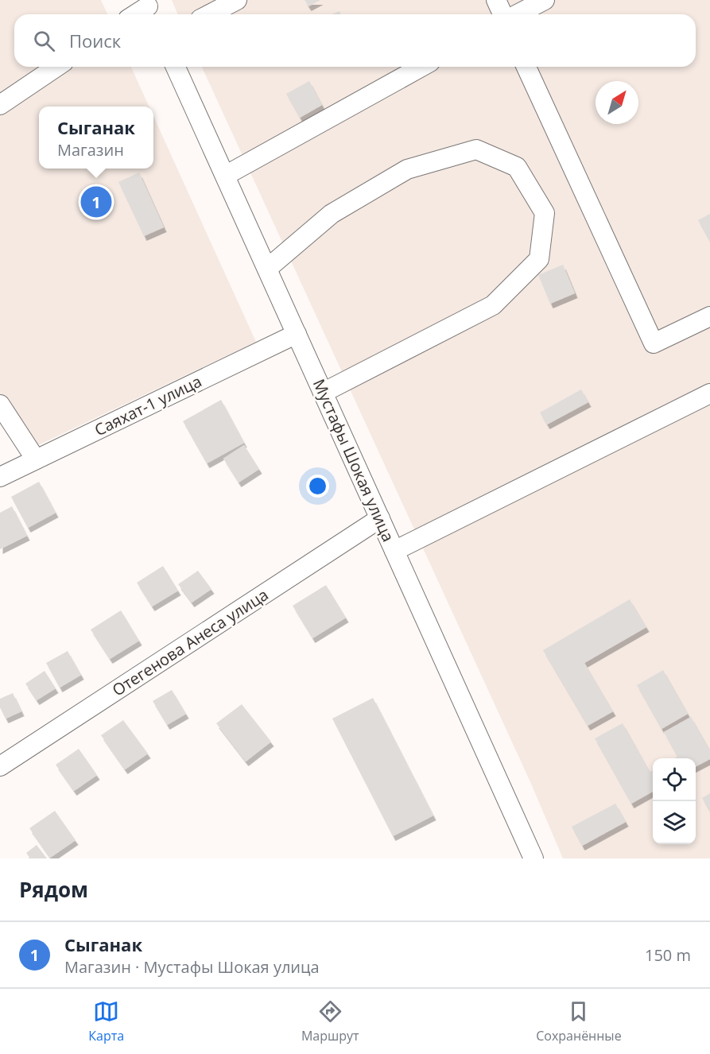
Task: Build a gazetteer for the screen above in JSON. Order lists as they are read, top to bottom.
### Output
{
  "streets": {
    "street": ["Саяхат-1 улица", "Мустафы Шокая улица", "Отегенова Анеса улица"]
  },
  "crossings": [
    ["Саяхат-1 улица", "Мустафы Шокая улица"],
    ["Мустафы Шокая улица", "Отегенова Анеса улица"]
  ],
  "north": "top right",
  "page": {
    "search": "Поиск",
    "popup": ["Сыганак", "Магазин"],
    "pins": "1",
    "heading": "Рядом",
    "list": [
      {
        "mark": "1",
        "name": "Сыганак",
        "note": "Магазин · Мустафы Шокая улица",
        "value": "150 m"
      }
    ],
    "nav": ["Карта", "Маршрут", "Сохранённые"]
  }
}
